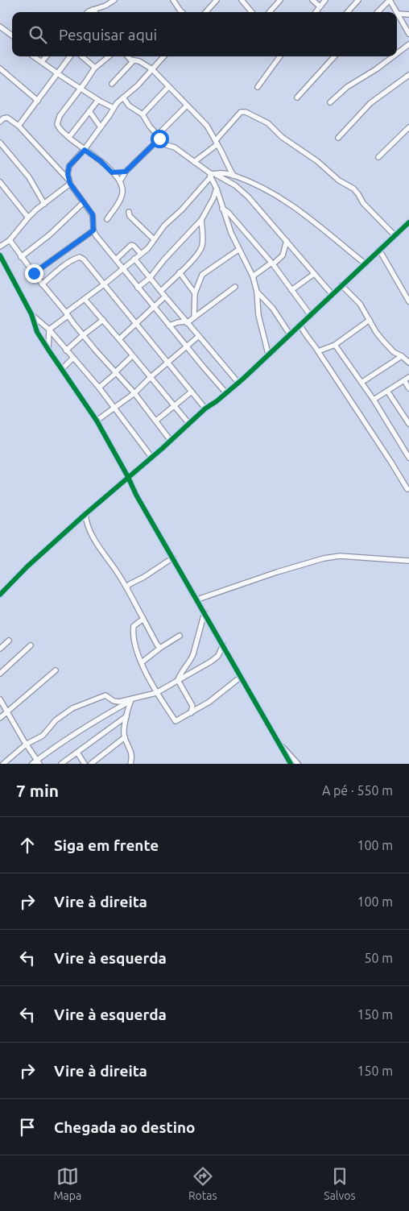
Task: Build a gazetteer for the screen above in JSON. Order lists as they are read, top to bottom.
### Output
{
  "page": {
    "search": "Pesquisar aqui",
    "heading": ["7 min", "A pé · 550 m"],
    "list": [
      ["Siga em frente", "100 m"],
      ["Vire à direita", "100 m"],
      ["Vire à esquerda", "50 m"],
      ["Vire à esquerda", "150 m"],
      ["Vire à direita", "150 m"],
      "Chegada ao destino"
    ],
    "nav": ["Mapa", "Rotas", "Salvos"]
  }
}
